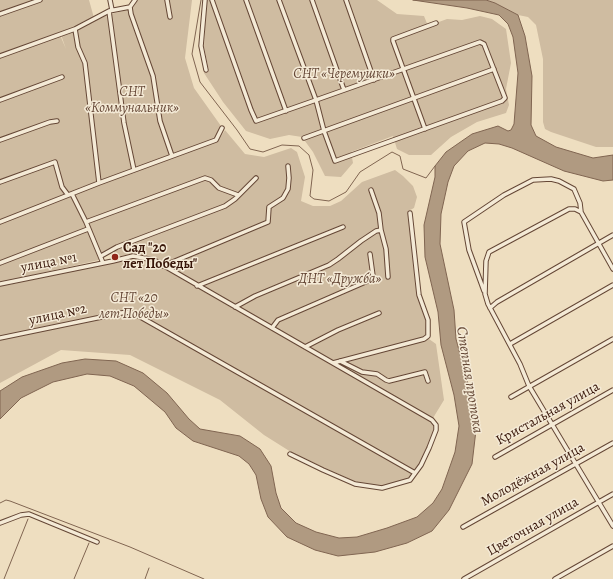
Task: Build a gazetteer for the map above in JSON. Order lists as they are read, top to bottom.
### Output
{
  "streets": {
    "street": [
      "улица №1",
      "улица №2",
      "Кристальная улица",
      "Молодёжная улица",
      "Цветочная улица"
    ]
  },
  "crossings": [
    ["улица №1", "улица №2"]
  ],
  "water": ["Степная протока"],
  "parks": [
    "СНТ «Черемушки»",
    "СНТ «Коммунальник»",
    "ДНТ «Дружба»",
    "СНТ «20 лет Победы»"
  ],
  "places": ["Сад \"20 лет Победы\""]
}
